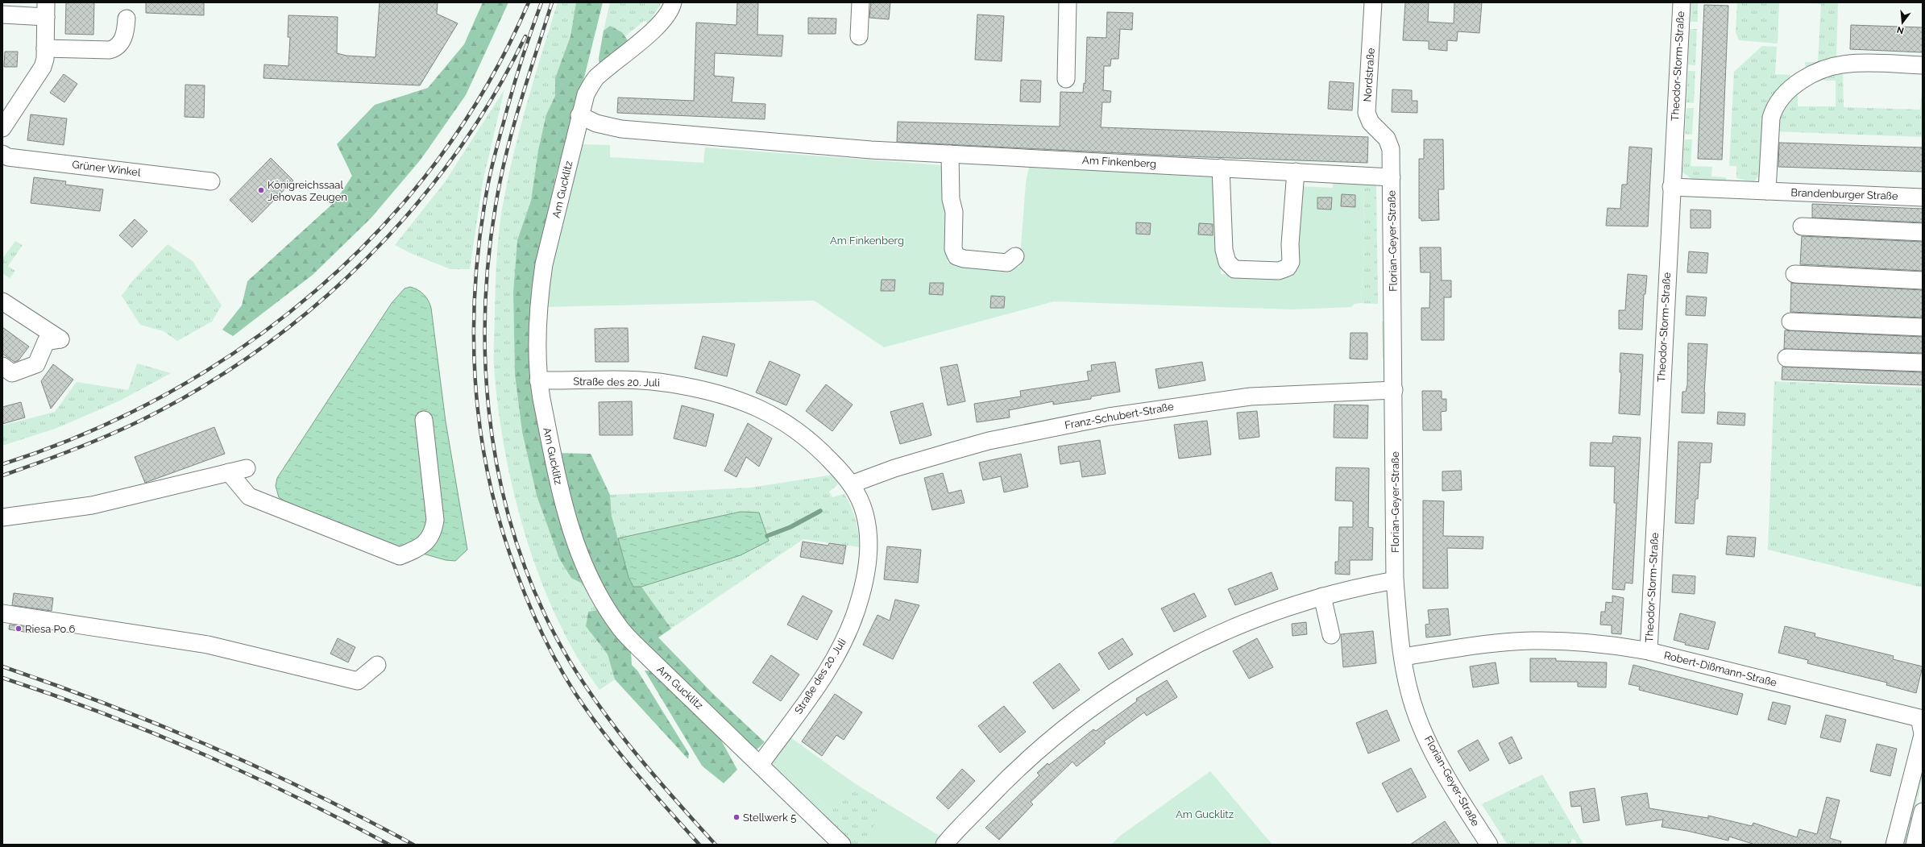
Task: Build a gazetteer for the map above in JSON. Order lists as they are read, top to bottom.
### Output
{
  "streets": {
    "street": [
      "Theodor-Storm-Straße",
      "Nordstraße",
      "Am Finkenberg",
      "Grüner Winkel",
      "Am Gucklitz",
      "Brandenburger Straße",
      "Florian-Geyer-Straße",
      "Straße des 20. Juli",
      "Franz-Schubert-Straße",
      "Robert-Dißmann-Straße"
    ]
  },
  "crossings": [
    ["Theodor-Storm-Straße", "Brandenburger Straße"],
    ["Theodor-Storm-Straße", "Robert-Dißmann-Straße"],
    ["Nordstraße", "Florian-Geyer-Straße"],
    ["Am Finkenberg", "Am Gucklitz"],
    ["Am Finkenberg", "Florian-Geyer-Straße"],
    ["Am Gucklitz", "Straße des 20. Juli"],
    ["Florian-Geyer-Straße", "Franz-Schubert-Straße"],
    ["Florian-Geyer-Straße", "Robert-Dißmann-Straße"],
    ["Straße des 20. Juli", "Franz-Schubert-Straße"]
  ],
  "parks": ["Am Finkenberg", "Am Gucklitz"],
  "places": ["Königreichssaal Jehovas Zeugen", "Riesa Po 6", "Stellwerk 5"],
  "north": "bottom"
}
